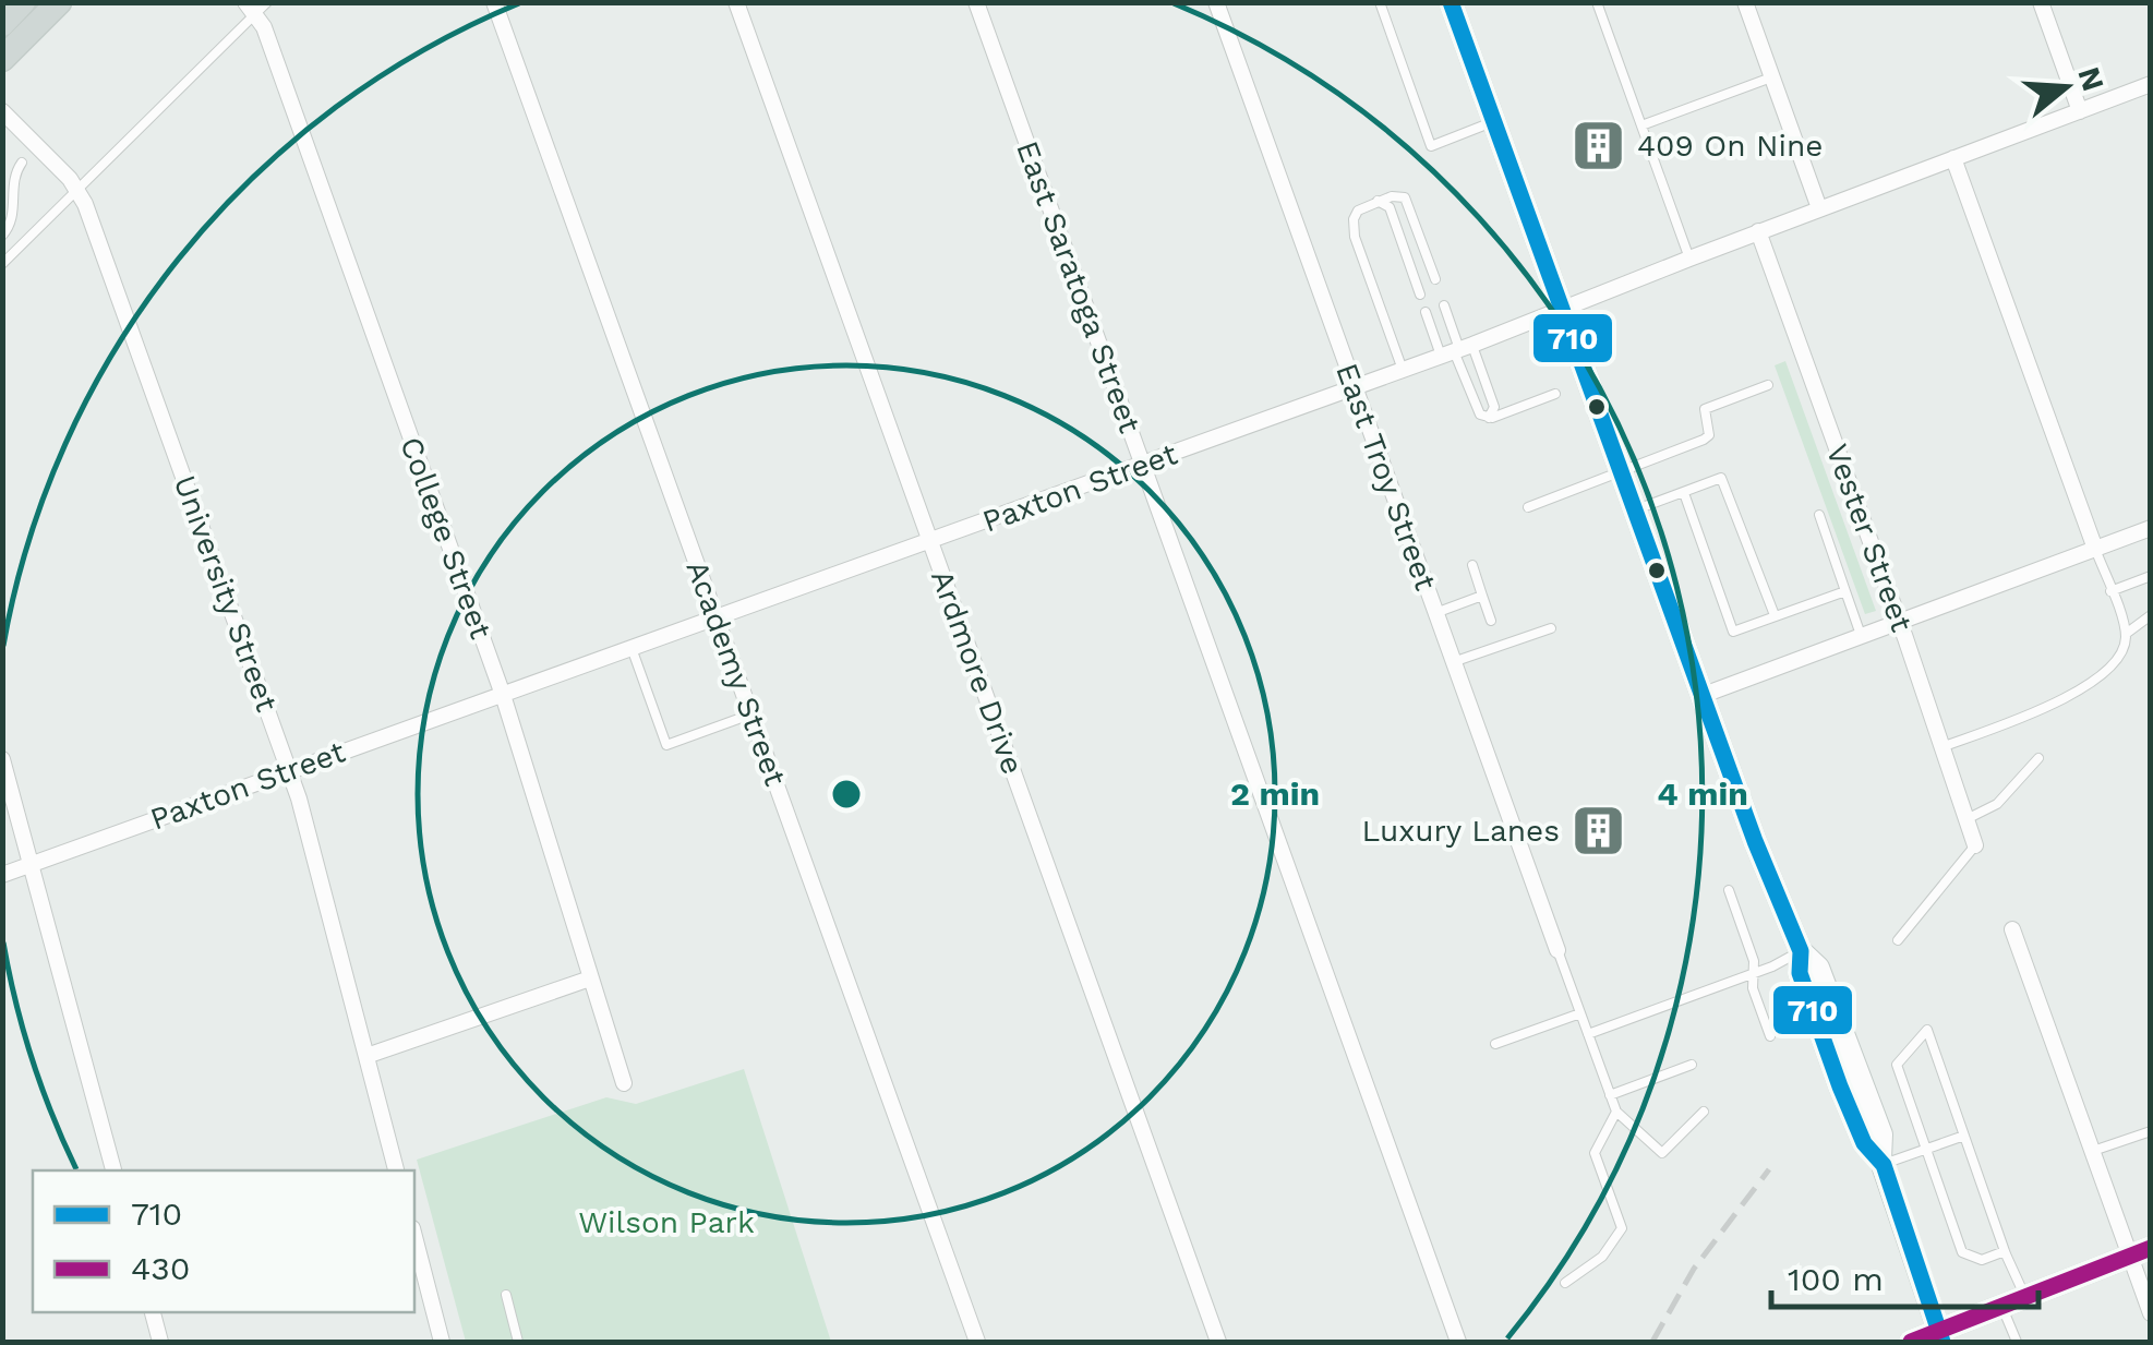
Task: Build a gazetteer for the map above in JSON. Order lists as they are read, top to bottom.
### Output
{
  "streets": {
    "street": [
      "East Saratoga Street",
      "East Troy Street",
      "Paxton Street",
      "College Street",
      "Vester Street",
      "University Street",
      "Ardmore Drive",
      "Academy Street"
    ]
  },
  "crossings": [
    ["East Saratoga Street", "Paxton Street"],
    ["East Troy Street", "Paxton Street"],
    ["Paxton Street", "College Street"],
    ["Paxton Street", "Vester Street"],
    ["Paxton Street", "University Street"],
    ["Paxton Street", "Ardmore Drive"],
    ["Paxton Street", "Academy Street"]
  ],
  "parks": ["Wilson Park"],
  "places": {
    "building": ["409 On Nine", "Luxury Lanes"]
  },
  "lines": ["transit line 710", "transit line 430"],
  "legend": ["710", "430"],
  "scale_bar": "100 m",
  "north": "right",
  "rings": ["2 min", "4 min"]
}
